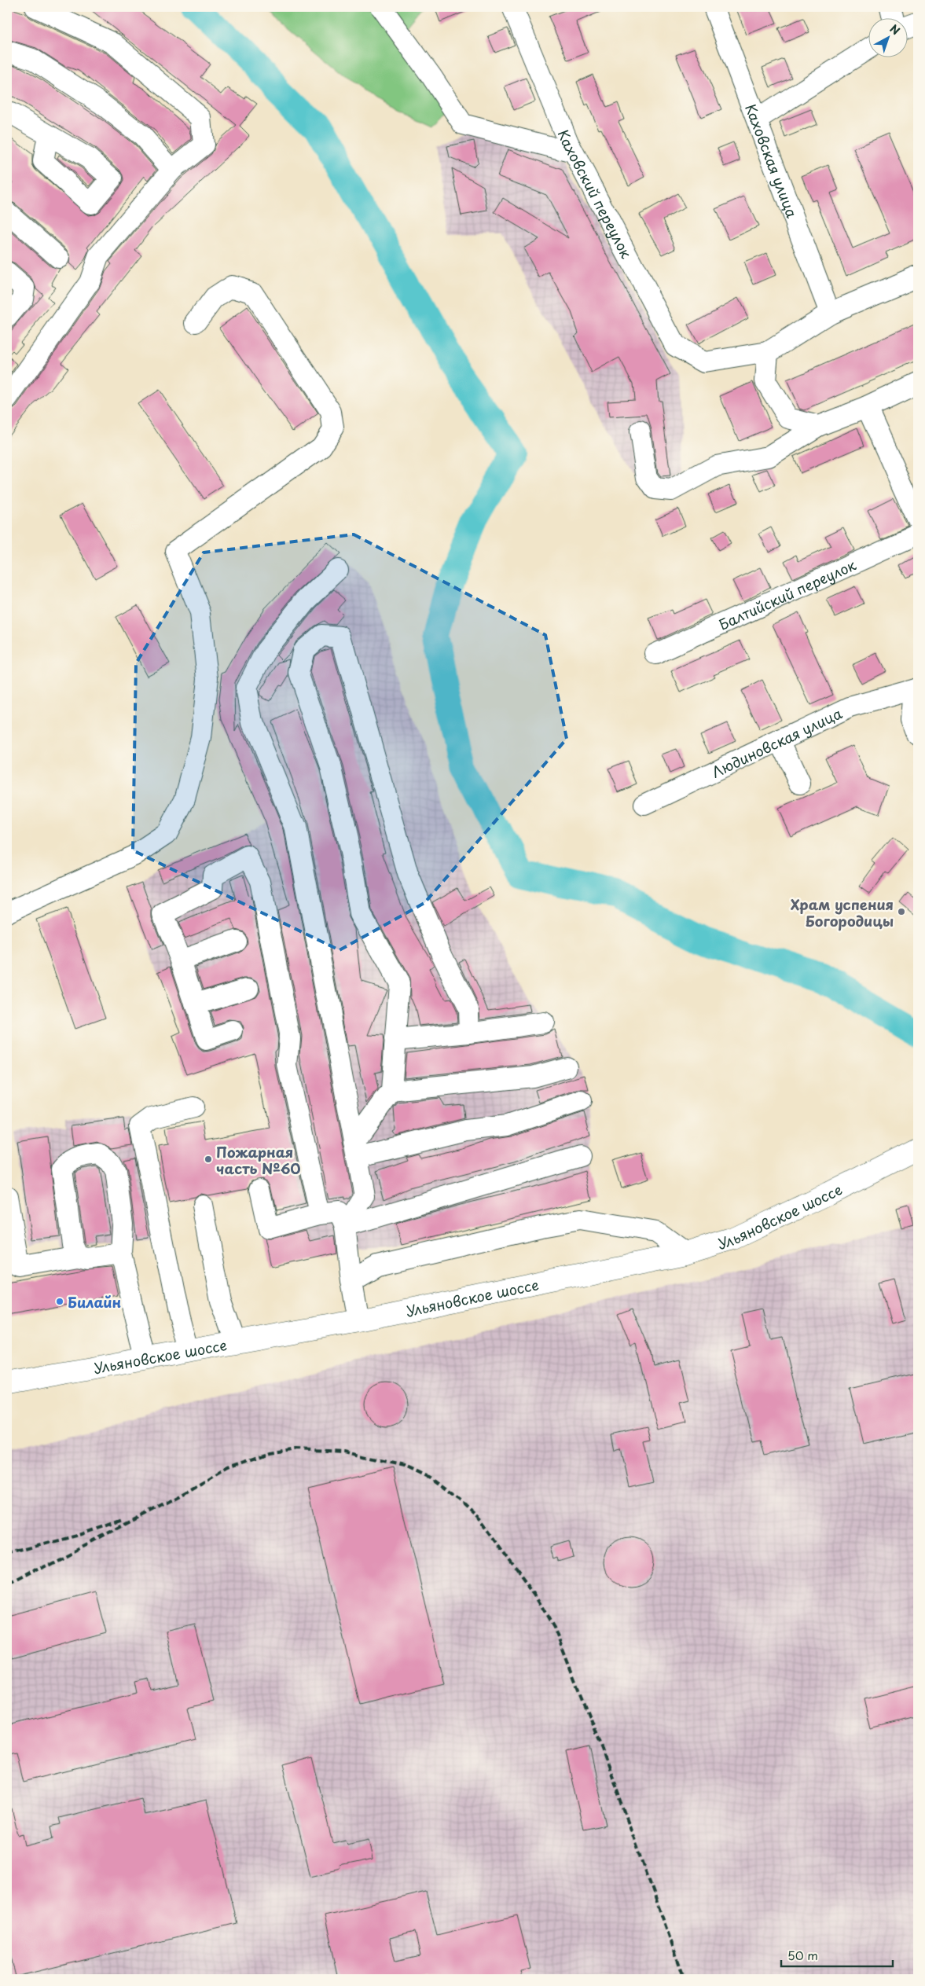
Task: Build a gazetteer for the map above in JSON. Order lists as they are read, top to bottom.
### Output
{
  "streets": {
    "main road": ["Ульяновское шоссе"],
    "street": [
      "Каховская улица",
      "Каховский переулок",
      "Балтийский переулок",
      "Людиновская улица"
    ]
  },
  "places": ["Храм успения Богородицы", "Пожарная часть №60", "Билайн"],
  "scale_bar": "50 m",
  "north": "top right"
}
